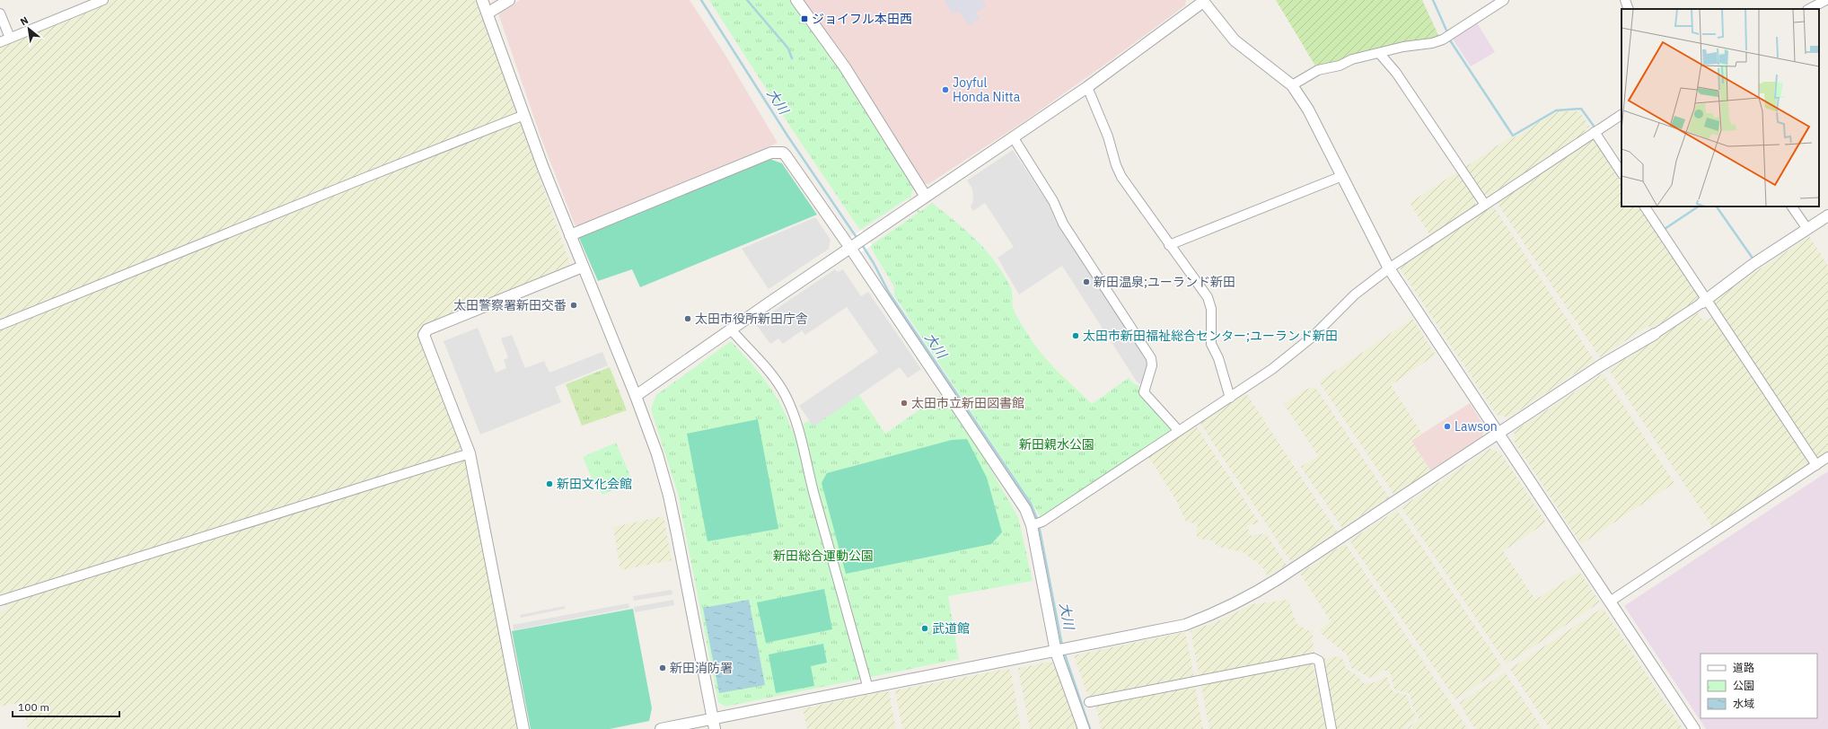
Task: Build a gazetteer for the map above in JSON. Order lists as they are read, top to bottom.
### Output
{
  "water": ["大川"],
  "parks": ["新田親水公園", "新田総合運動公園"],
  "places": {
    "transit": ["ジョイフル本田西"],
    "other": [
      "Joyful Honda Nitta",
      "新田温泉;ユーランド新田",
      "太田警察署新田交番",
      "太田市役所新田庁舎",
      "太田市新田福祉総合センター;ユーランド新田",
      "太田市立新田図書館",
      "Lawson",
      "新田文化会館",
      "武道館",
      "新田消防署"
    ]
  },
  "legend": ["道路", "公園", "水域"],
  "scale_bar": "100 m",
  "north": "top left"
}
